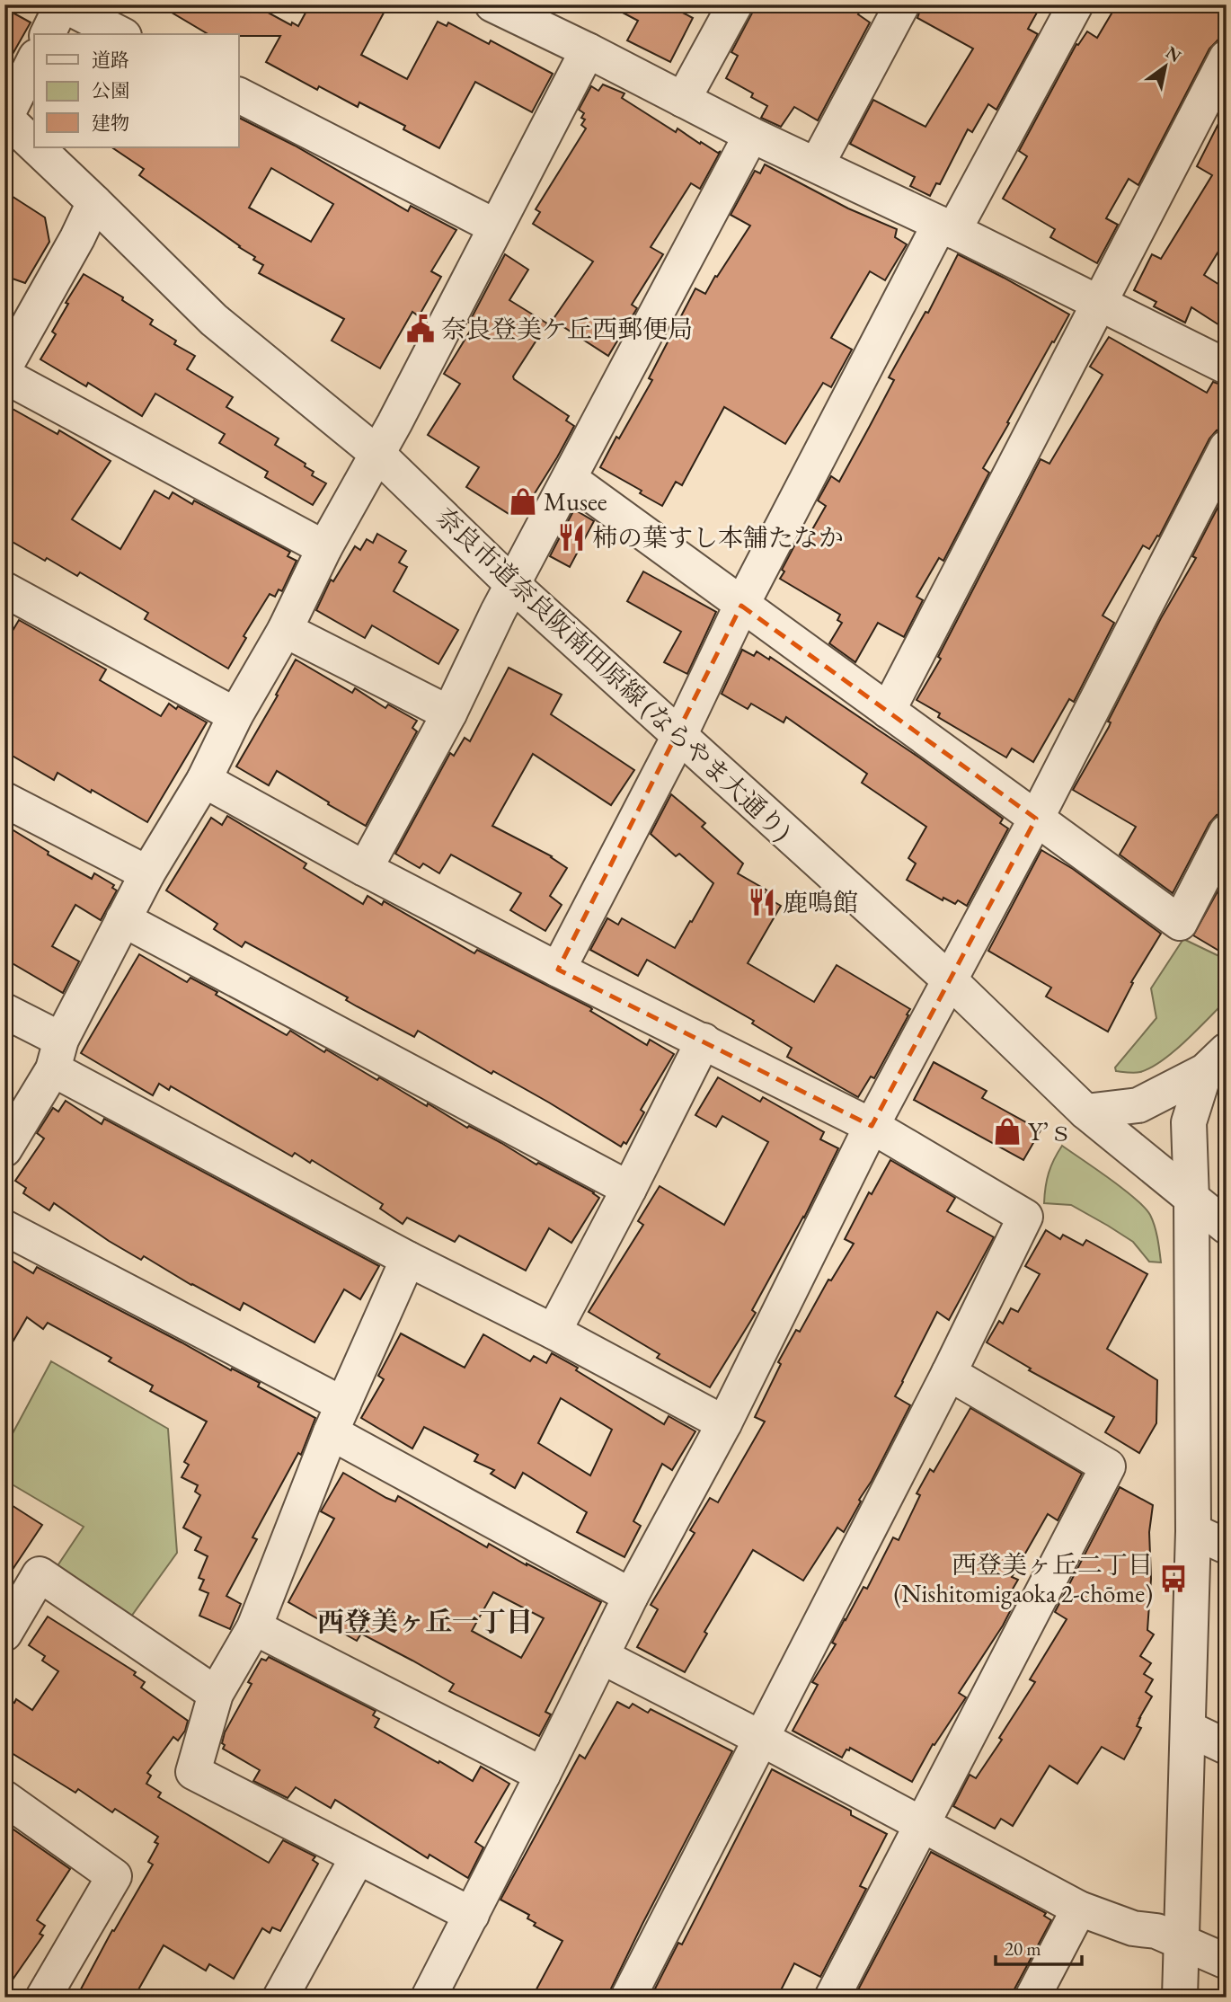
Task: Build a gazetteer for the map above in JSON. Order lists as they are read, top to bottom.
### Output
{
  "streets": {
    "street": ["奈良市道奈良阪南田原線 (ならやま大通り)"]
  },
  "districts": ["西登美ヶ丘一丁目"],
  "places": {
    "public building": ["奈良登美ケ丘西郵便局"],
    "shop": ["Musee", "Y’ｓ"],
    "restaurant": ["柿の葉すし本舗たなか", "鹿鳴館"],
    "bus stop": ["西登美ヶ丘二丁目 (Nishitomigaoka 2-chōme)"]
  },
  "legend": ["道路", "公園", "建物"],
  "scale_bar": "20 m",
  "north": "top right"
}
